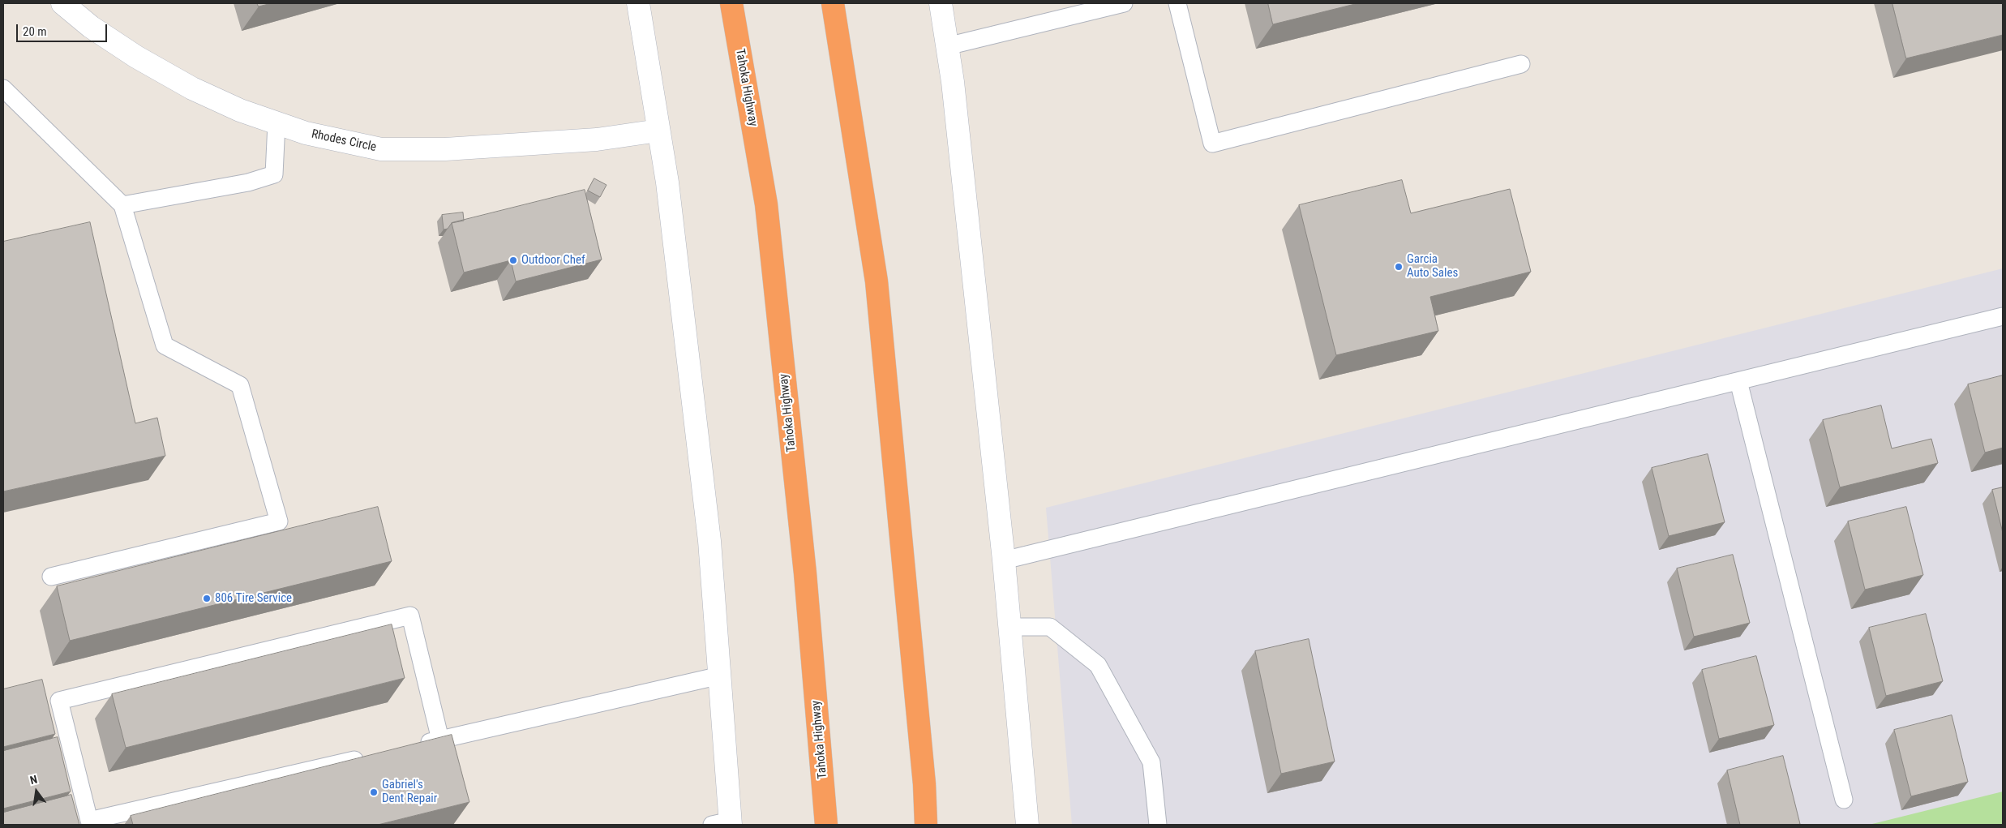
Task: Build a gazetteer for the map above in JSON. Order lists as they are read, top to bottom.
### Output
{
  "streets": {
    "highway": ["Tahoka Highway"],
    "main road": ["Rhodes Circle"]
  },
  "places": [
    "Outdoor Chef",
    "Garcia Auto Sales",
    "806 Tire Service",
    "Gabriel's Dent Repair"
  ],
  "scale_bar": "20 m",
  "north": "top"
}
